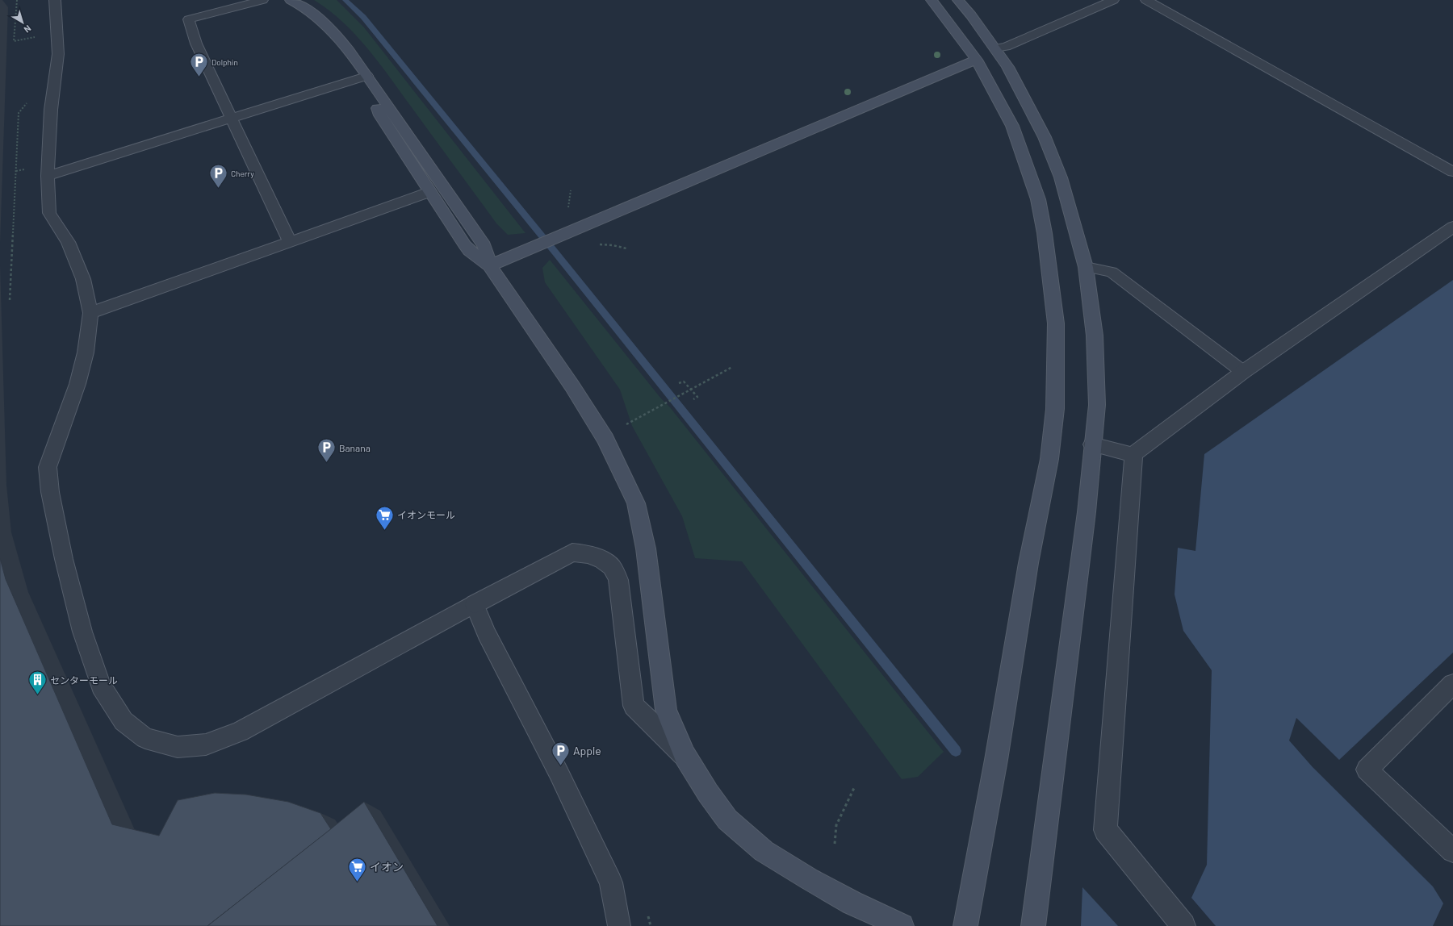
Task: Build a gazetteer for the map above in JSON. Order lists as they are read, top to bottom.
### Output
{
  "places": {
    "parking": [
      "Dolphin",
      "Cherry",
      "Banana",
      "Apple"
    ],
    "supermarket": ["イオンモール", "イオン"],
    "building": ["センターモール"]
  },
  "north": "bottom right"
}
